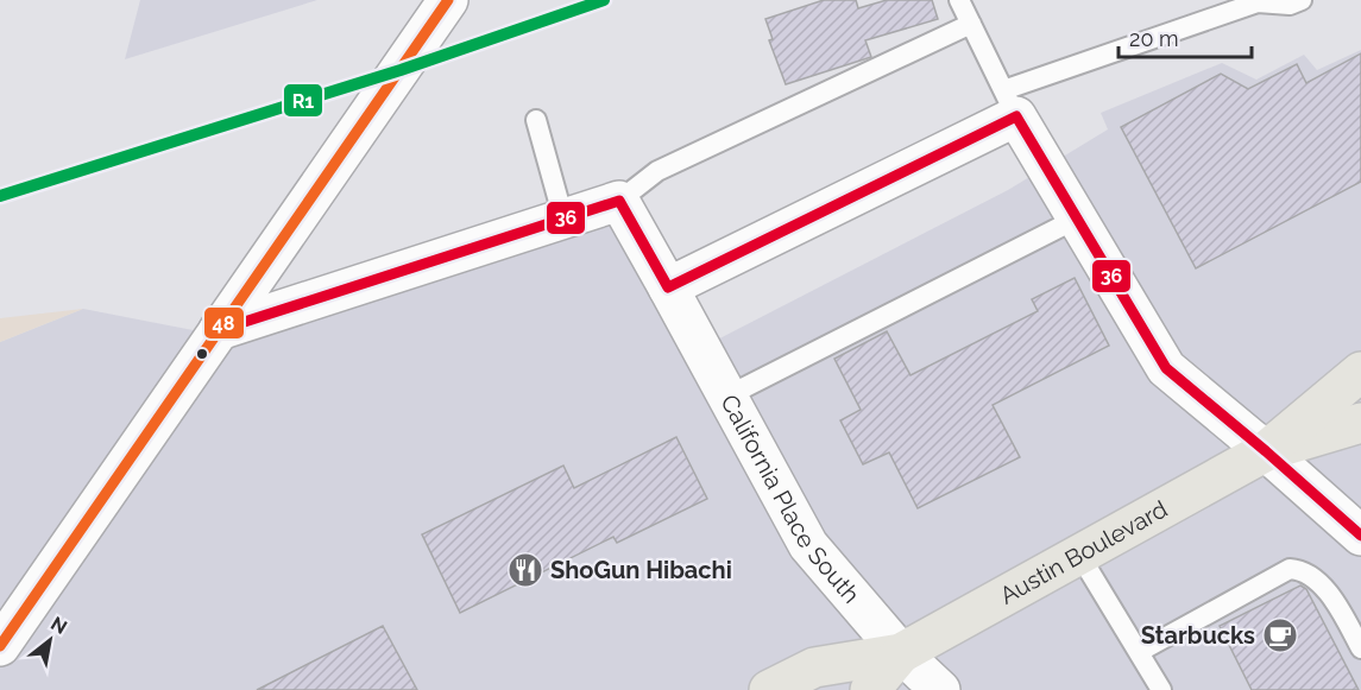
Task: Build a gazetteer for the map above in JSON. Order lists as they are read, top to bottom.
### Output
{
  "streets": {
    "main road": ["Austin Boulevard"],
    "street": ["California Place South"]
  },
  "crossings": [
    ["California Place South", "Austin Boulevard"]
  ],
  "places": {
    "restaurant": ["ShoGun Hibachi"],
    "cafe": ["Starbucks"]
  },
  "lines": ["transit line R1", "transit line 48", "transit line 36"],
  "scale_bar": "20 m",
  "north": "top right"
}
